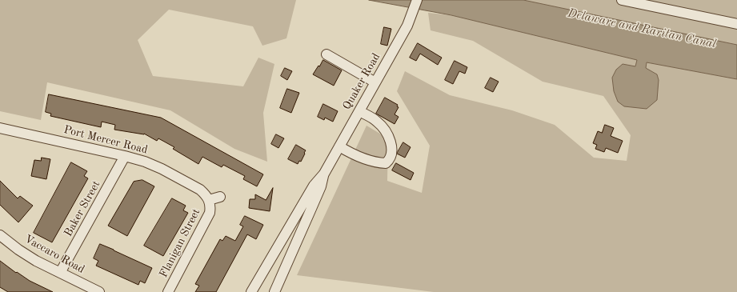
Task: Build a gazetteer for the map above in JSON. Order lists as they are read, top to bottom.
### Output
{
  "streets": {
    "street": [
      "Quaker Road",
      "Port Mercer Road",
      "Baker Street",
      "Flanigan Street",
      "Vaccaro Road"
    ]
  },
  "crossings": [
    ["Port Mercer Road", "Baker Street"],
    ["Port Mercer Road", "Flanigan Street"],
    ["Baker Street", "Vaccaro Road"]
  ],
  "water": ["Delaware and Raritan Canal"]
}
